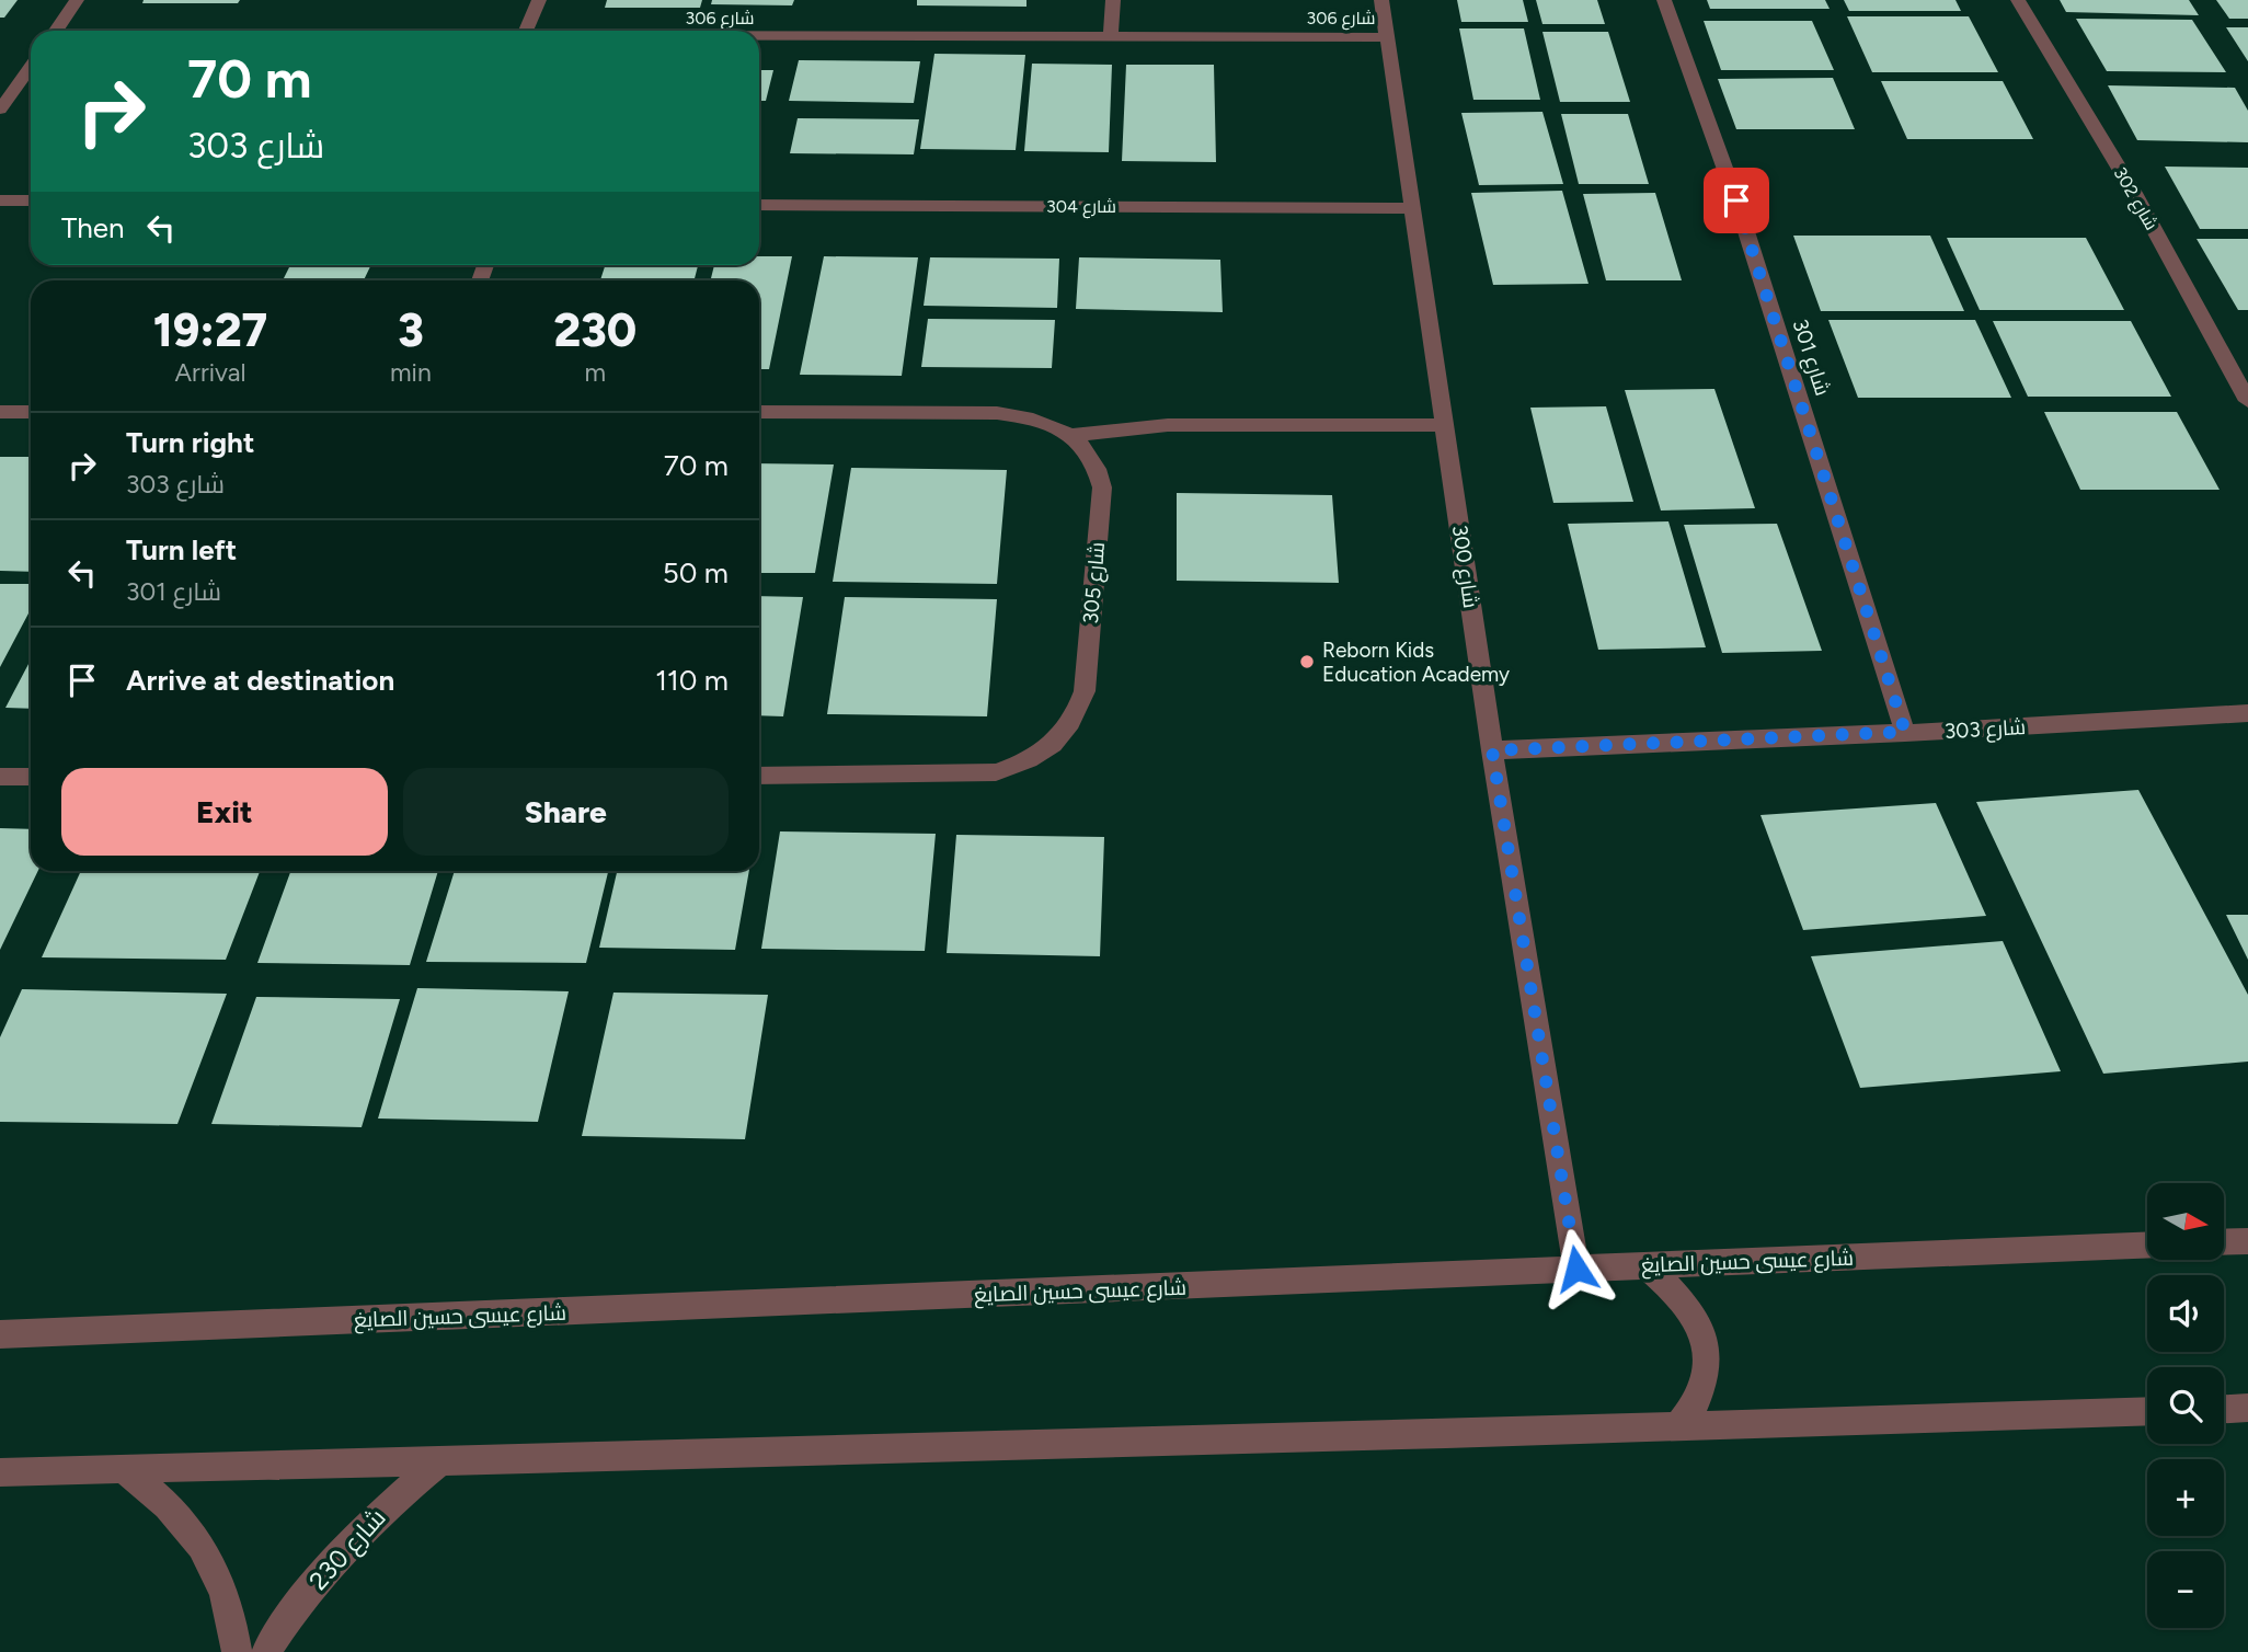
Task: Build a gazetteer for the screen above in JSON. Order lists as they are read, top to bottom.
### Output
{
  "streets": {
    "street": [
      "شارع 306",
      "شارع 302",
      "شارع 304",
      "شارع 301",
      "شارع 300",
      "شارع 305",
      "شارع 303",
      "شارع عيسى حسين الصايغ",
      "شارع 230"
    ]
  },
  "crossings": [
    ["شارع 306", "شارع 300"],
    ["شارع 304", "شارع 300"],
    ["شارع 301", "شارع 303"],
    ["شارع 300", "شارع 303"],
    ["شارع 300", "شارع عيسى حسين الصايغ"]
  ],
  "places": ["Reborn Kids Education Academy"],
  "north": "right",
  "page": {
    "turn": ["70 m", "شارع 303"],
    "then": "Then",
    "eta": [
      "19:27",
      "Arrival",
      "3",
      "min",
      "230",
      "m"
    ],
    "list": [
      {
        "name": "Turn right",
        "note": "شارع 303",
        "value": "70 m"
      },
      {
        "name": "Turn left",
        "note": "شارع 301",
        "value": "50 m"
      },
      {
        "name": "Arrive at destination",
        "value": "110 m"
      }
    ],
    "buttons": ["Exit", "Share"],
    "map_buttons": ["+", "−"]
  }
}
